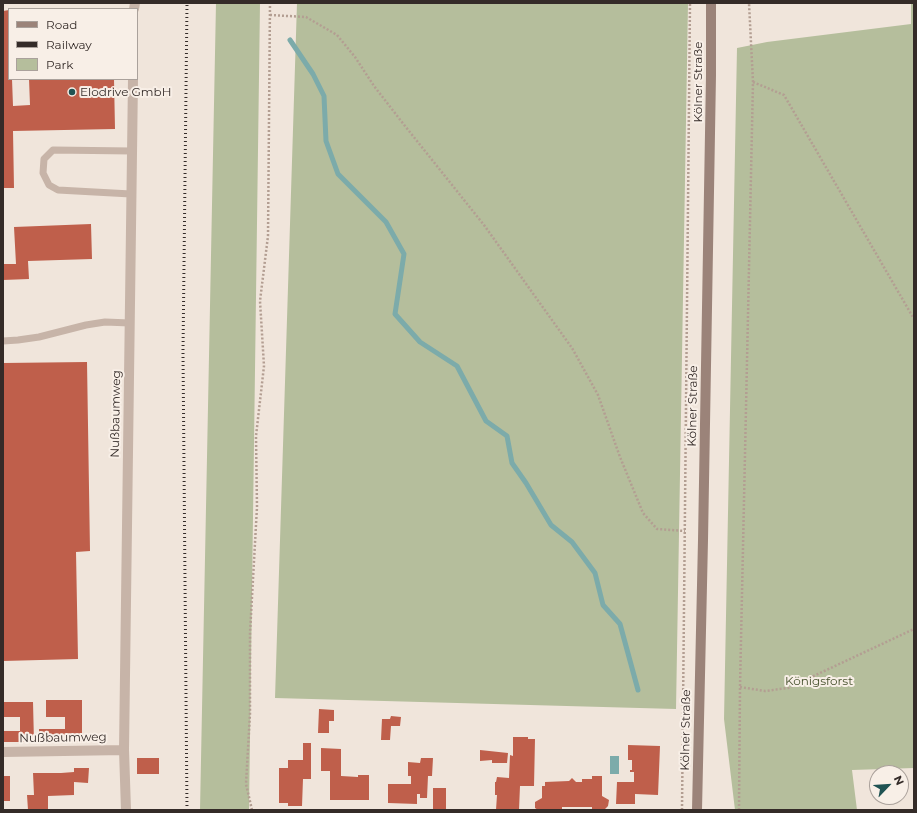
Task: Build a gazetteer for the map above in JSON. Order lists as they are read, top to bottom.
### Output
{
  "streets": {
    "main road": ["Kölner Straße"],
    "street": ["Nußbaumweg"]
  },
  "parks": ["Königsforst"],
  "places": ["Elodrive GmbH"],
  "legend": ["Road", "Railway", "Park"],
  "north": "top right"
}
